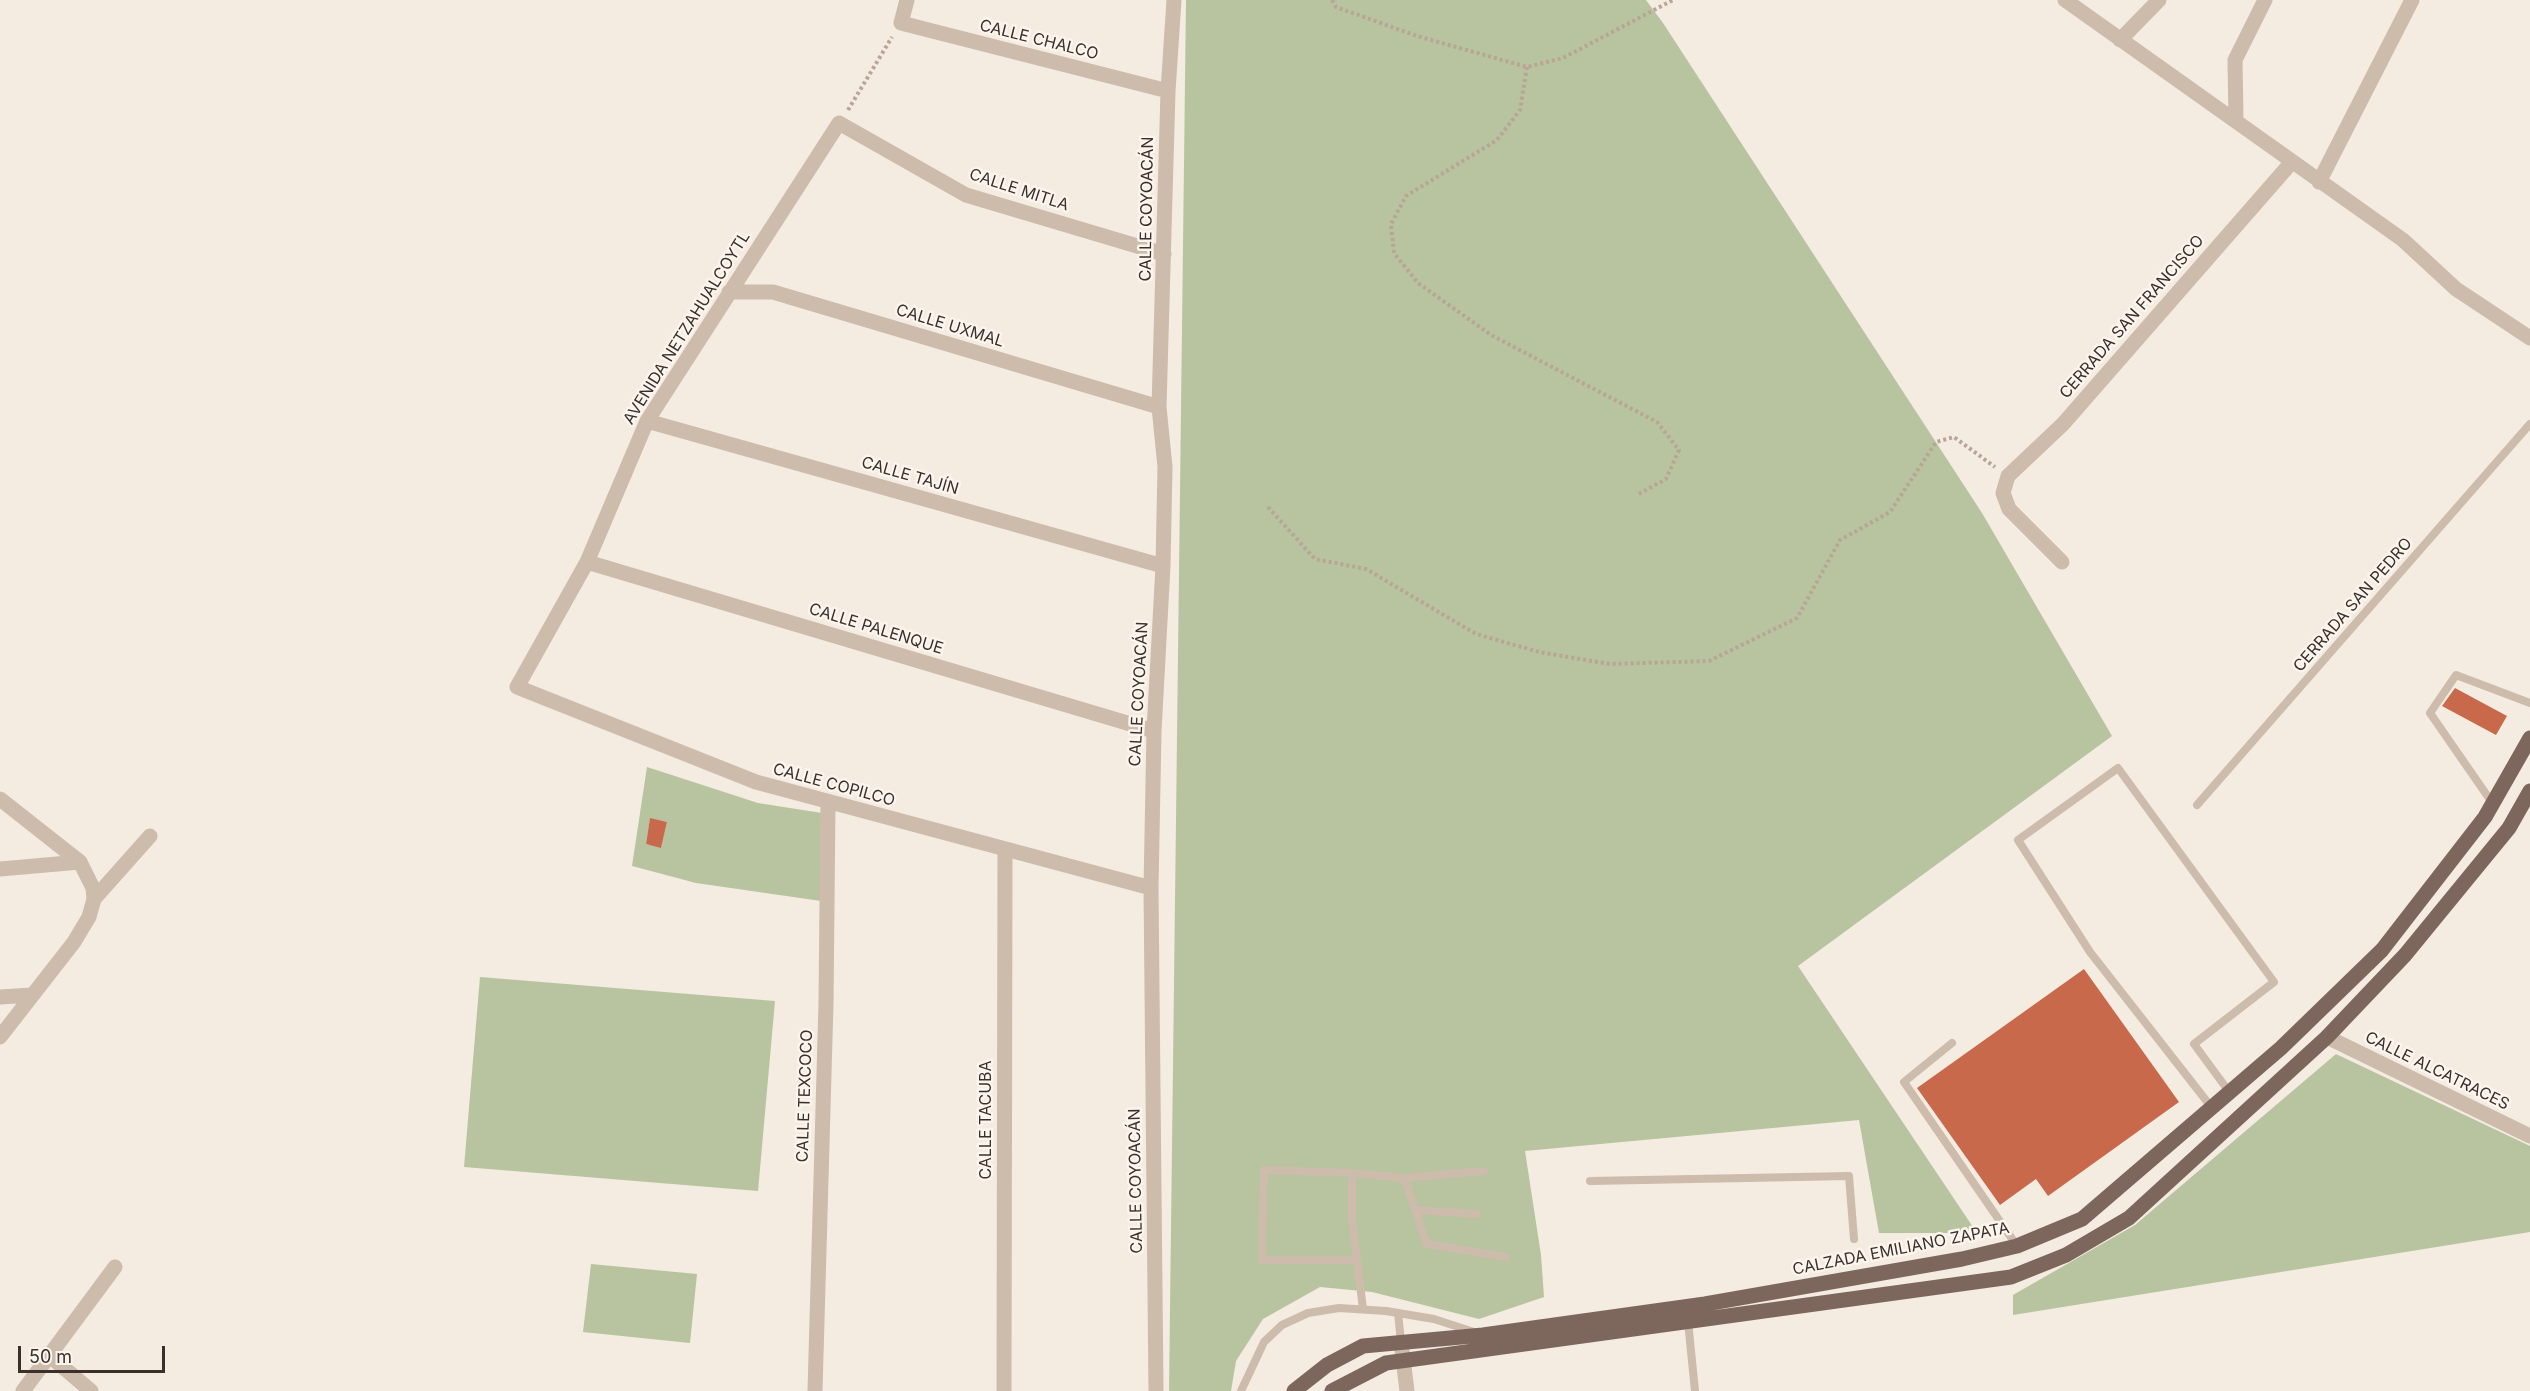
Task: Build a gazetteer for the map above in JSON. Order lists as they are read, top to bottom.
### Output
{
  "streets": {
    "main road": ["CALZADA EMILIANO ZAPATA"],
    "street": [
      "CALLE CHALCO",
      "CALLE MITLA",
      "CALLE COYOACÁN",
      "CERRADA SAN FRANCISCO",
      "CALLE UXMAL",
      "AVENIDA NETZAHUALCOYTL",
      "CALLE TAJÍN",
      "CALLE PALENQUE",
      "CALLE COPILCO",
      "CALLE ALCATRACES",
      "CALLE TEXCOCO",
      "CALLE TACUBA"
    ],
    "lane": ["CERRADA SAN PEDRO"]
  },
  "crossings": [
    ["CALLE CHALCO", "CALLE COYOACÁN"],
    ["CALLE MITLA", "CALLE COYOACÁN"],
    ["CALLE MITLA", "AVENIDA NETZAHUALCOYTL"],
    ["CALLE COYOACÁN", "CALLE UXMAL"],
    ["CALLE COYOACÁN", "CALLE TAJÍN"],
    ["CALLE COYOACÁN", "CALLE PALENQUE"],
    ["CALLE COYOACÁN", "CALLE COPILCO"],
    ["CALLE UXMAL", "AVENIDA NETZAHUALCOYTL"],
    ["AVENIDA NETZAHUALCOYTL", "CALLE TAJÍN"],
    ["AVENIDA NETZAHUALCOYTL", "CALLE PALENQUE"],
    ["AVENIDA NETZAHUALCOYTL", "CALLE COPILCO"],
    ["CALLE COPILCO", "CALLE TEXCOCO"],
    ["CALLE COPILCO", "CALLE TACUBA"]
  ],
  "scale_bar": "50 m"
}
